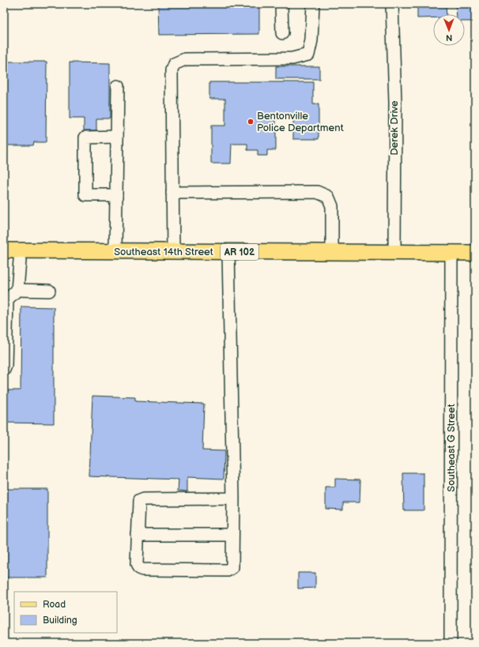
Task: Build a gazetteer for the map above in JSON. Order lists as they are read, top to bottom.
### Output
{
  "streets": {
    "main road": ["Southeast 14th Street", "AR 102"],
    "street": ["Derek Drive", "Southeast G Street"]
  },
  "crossings": [
    ["Derek Drive", "Southeast 14th Street"],
    ["Southeast 14th Street", "Southeast G Street"]
  ],
  "places": ["Bentonville Police Department"],
  "legend": ["Road", "Building"],
  "north": "bottom"
}
